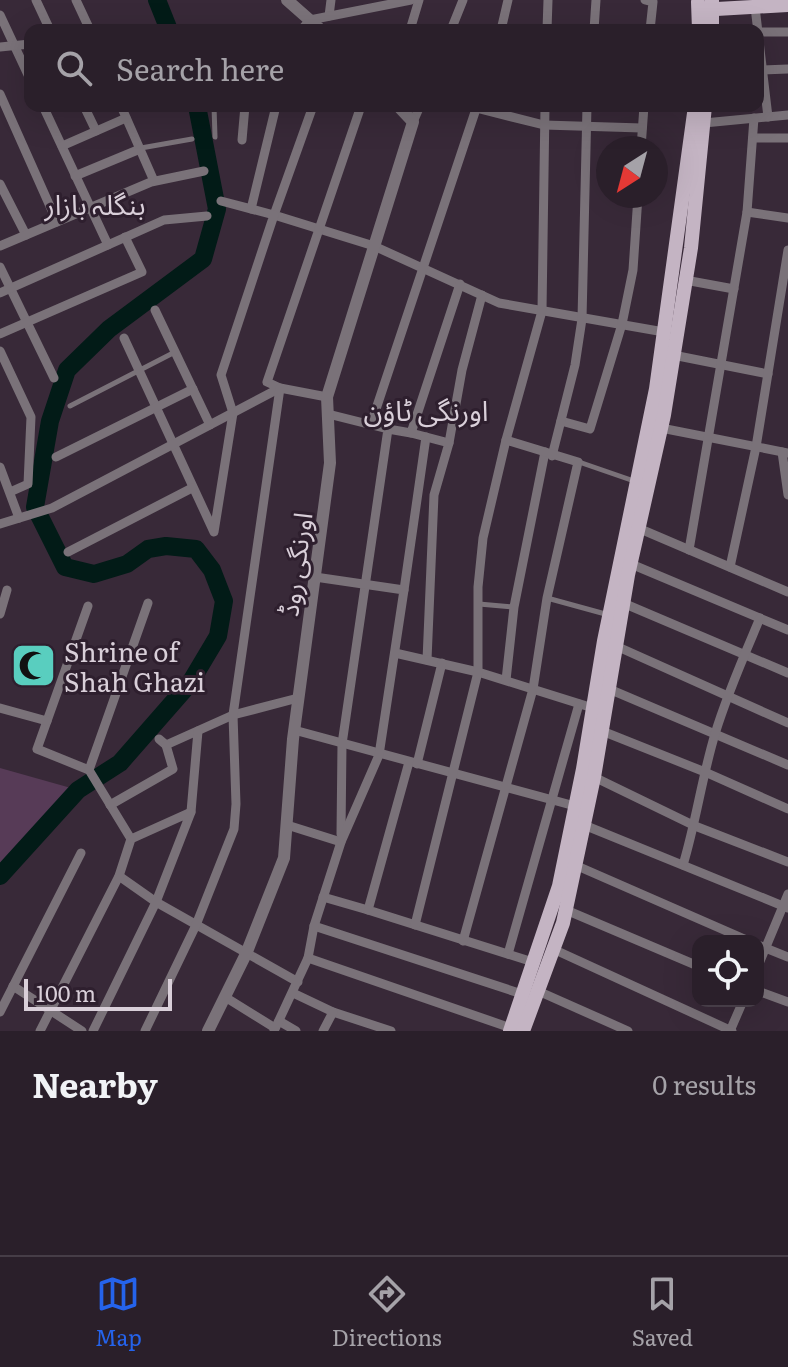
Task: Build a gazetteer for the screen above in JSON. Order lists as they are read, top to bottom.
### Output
{
  "streets": {
    "street": ["اورنگی روڈ"]
  },
  "districts": ["بنگلہ بازار", "اورنگی ٹاؤن"],
  "places": {
    "mosque": ["Shrine of Shah Ghazi"]
  },
  "scale_bar": "100 m",
  "north": "bottom left",
  "page": {
    "search": "Search here",
    "scale": "100 m",
    "heading": ["Nearby", "0 results"],
    "nav": ["Map", "Directions", "Saved"]
  }
}
